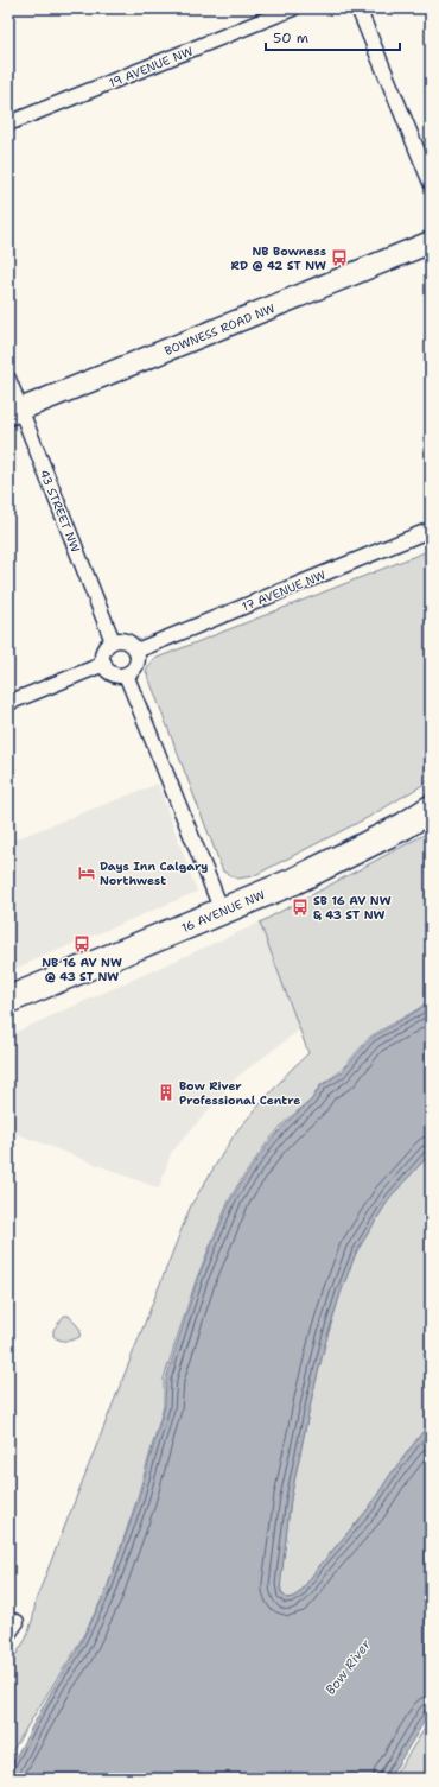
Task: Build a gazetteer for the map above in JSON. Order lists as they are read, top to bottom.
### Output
{
  "streets": {
    "highway": ["16 AVENUE NW"],
    "street": [
      "19 AVENUE NW",
      "BOWNESS ROAD NW",
      "43 STREET NW",
      "17 AVENUE NW"
    ]
  },
  "crossings": [
    ["BOWNESS ROAD NW", "43 STREET NW"],
    ["43 STREET NW", "17 AVENUE NW"]
  ],
  "water": ["Bow River"],
  "places": {
    "bus stop": ["NB Bowness RD @ 42 ST NW", "SB 16 AV NW & 43 ST NW", "NB 16 AV NW @ 43 ST NW"],
    "hotel": ["Days Inn Calgary Northwest"],
    "building": ["Bow River Professional Centre"]
  },
  "scale_bar": "50 m"
}
